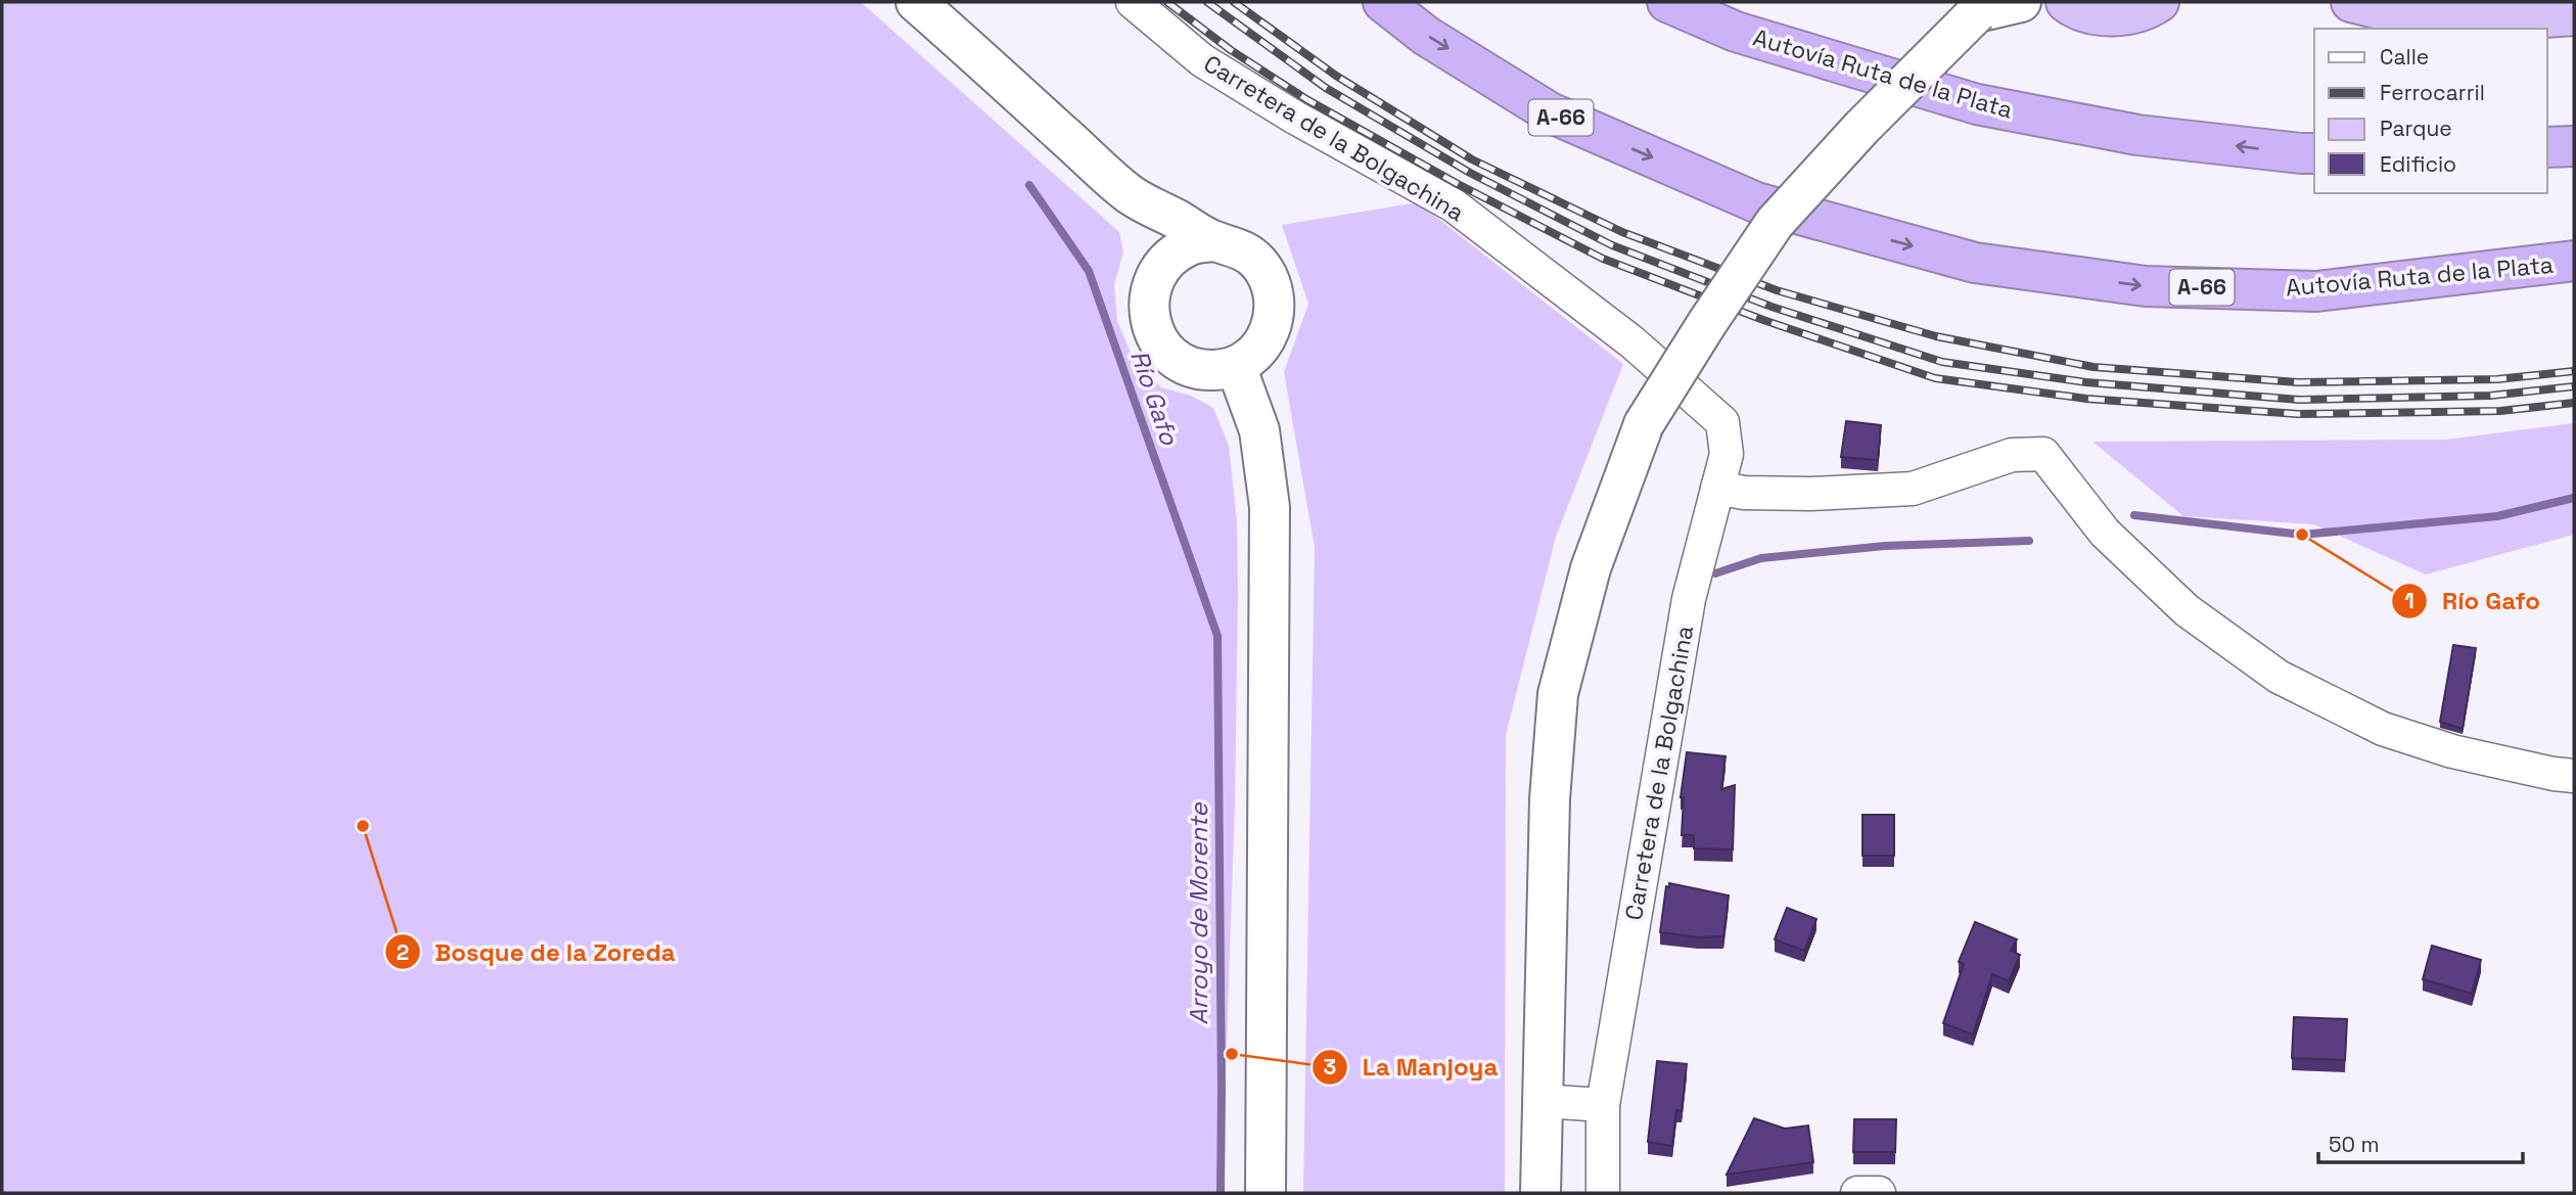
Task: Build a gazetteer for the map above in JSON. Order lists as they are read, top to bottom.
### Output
{
  "streets": {
    "highway": ["Autovía Ruta de la Plata", "A-66"],
    "street": ["Carretera de la Bolgachina"]
  },
  "water": ["Río Gafo", "Arroyo de Morente"],
  "places": ["Río Gafo", "Bosque de la Zoreda", "La Manjoya"],
  "legend": [
    "Calle",
    "Ferrocarril",
    "Parque",
    "Edificio"
  ],
  "scale_bar": "50 m"
}
